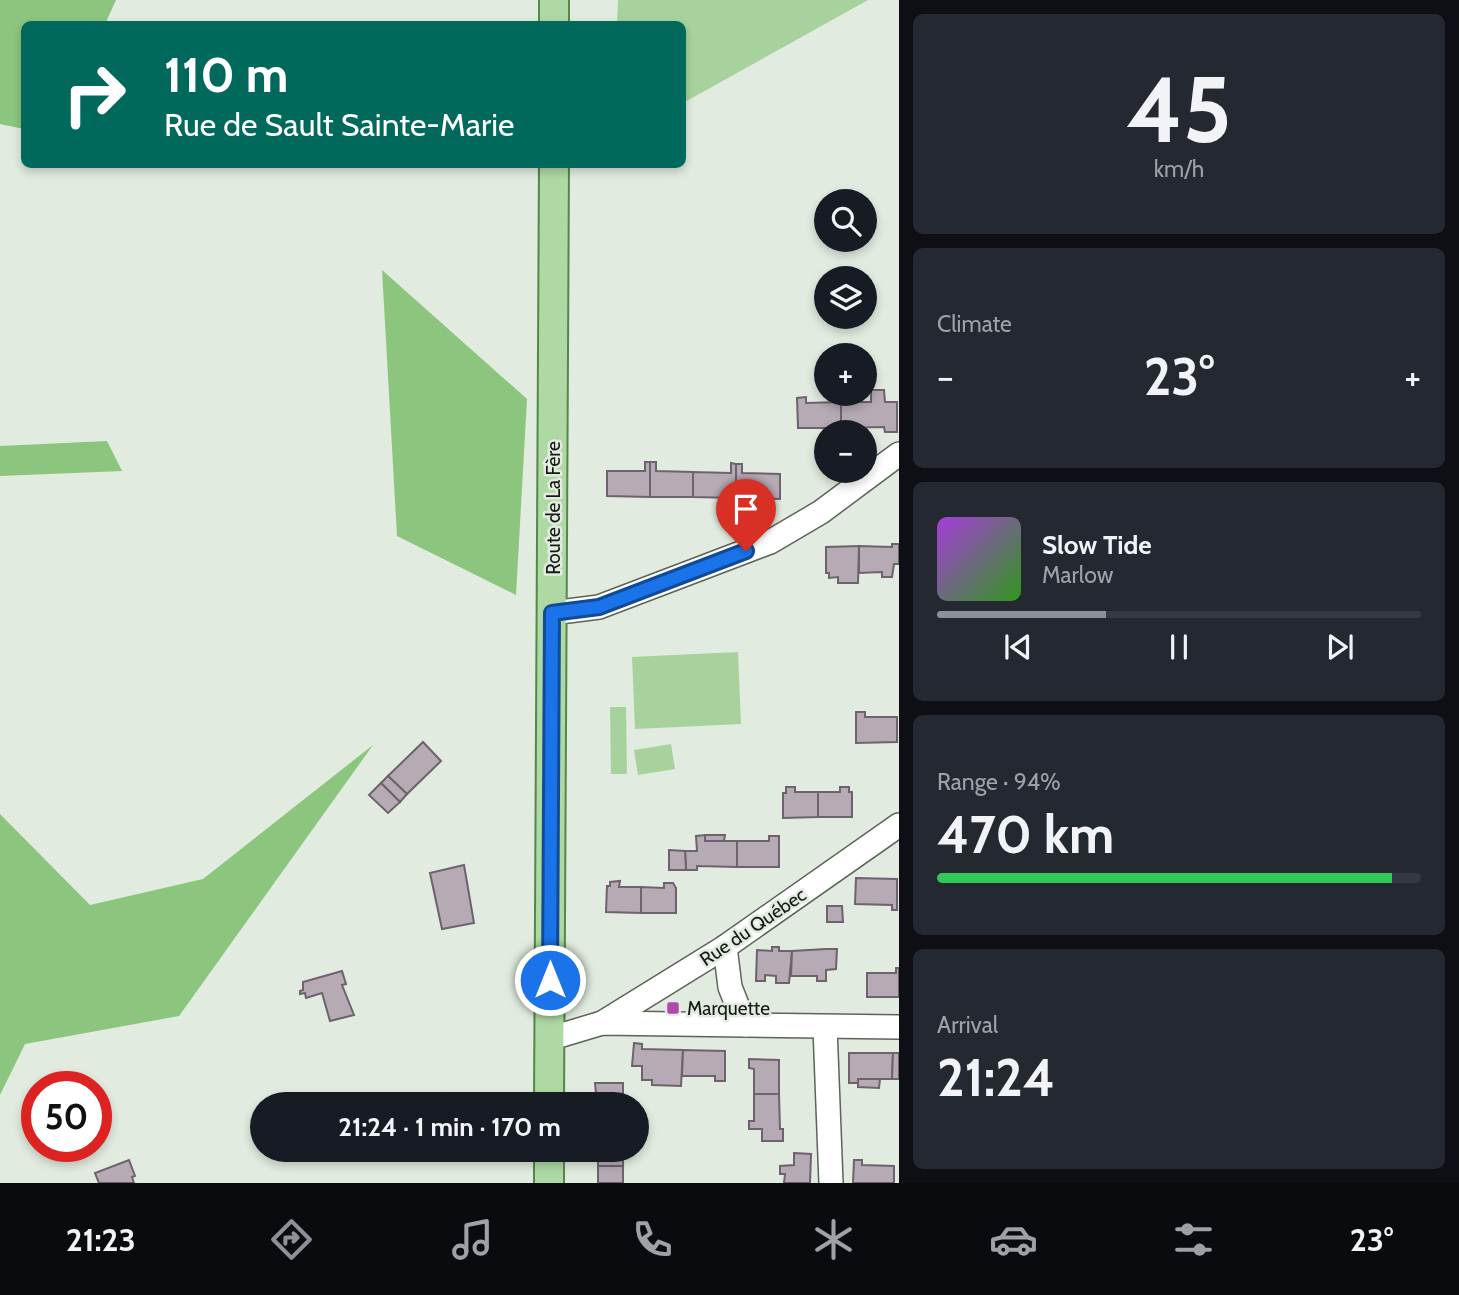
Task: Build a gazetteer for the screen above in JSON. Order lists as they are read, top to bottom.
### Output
{
  "streets": {
    "main road": ["Route de La Fère"],
    "street": ["Rue du Québec"]
  },
  "places": {
    "transit": ["Marquette"]
  },
  "page": {
    "tile": [
      ["45", "km/h"],
      "Climate",
      ["Range · 94%", "470 km"],
      ["Arrival", "21:24"]
    ],
    "turn": ["110 m", "Rue de Sault Sainte-Marie"],
    "map_buttons": ["+", "−"],
    "heat": ["−", "23°", "+"],
    "song": ["Slow Tide", "Marlow"],
    "limit": "50",
    "trip": "21:24 · 1 min · 170 m",
    "tabs": ["21:23", "23°"]
  }
}
